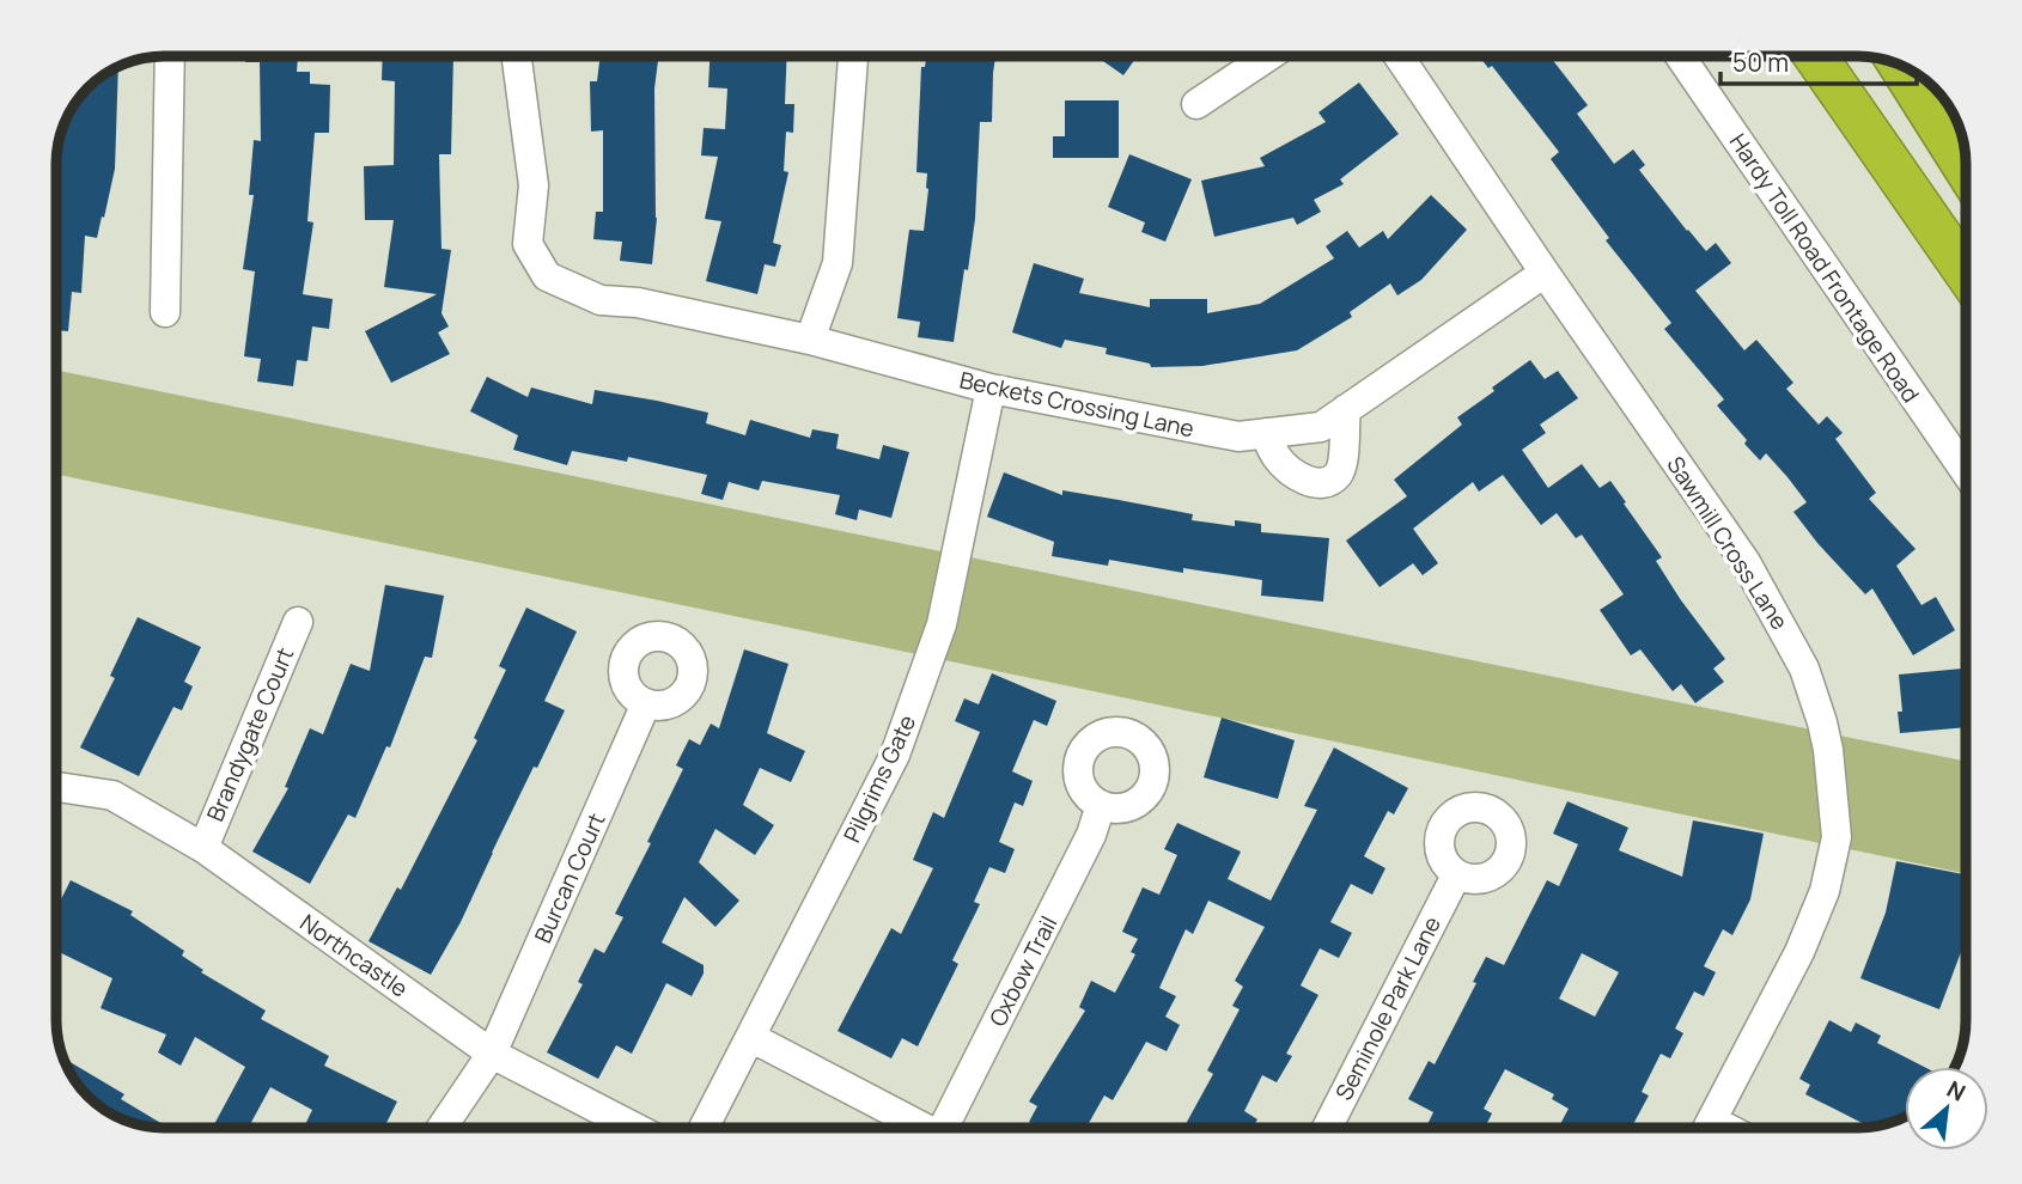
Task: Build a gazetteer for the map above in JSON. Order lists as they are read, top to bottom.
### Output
{
  "streets": {
    "street": [
      "Hardy Toll Road Frontage Road",
      "Beckets Crossing Lane",
      "Sawmill Cross Lane",
      "Brandygate Court",
      "Pilgrims Gate",
      "Burcan Court",
      "Northcastle",
      "Oxbow Trail",
      "Seminole Park Lane"
    ]
  },
  "crossings": [
    ["Beckets Crossing Lane", "Sawmill Cross Lane"],
    ["Beckets Crossing Lane", "Pilgrims Gate"],
    ["Brandygate Court", "Northcastle"],
    ["Burcan Court", "Northcastle"]
  ],
  "scale_bar": "50 m",
  "north": "top right"
}
